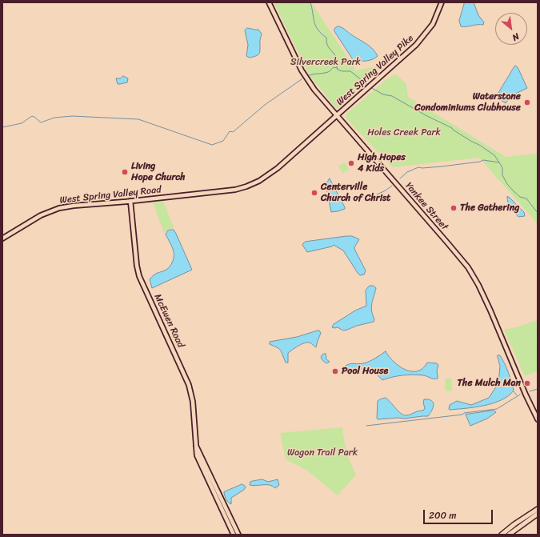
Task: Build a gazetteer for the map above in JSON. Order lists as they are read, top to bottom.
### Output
{
  "streets": {
    "street": [
      "West Spring Valley Pike",
      "West Spring Valley Road",
      "Yankee Street",
      "McEwen Road"
    ]
  },
  "crossings": [
    ["West Spring Valley Pike", "West Spring Valley Road"],
    ["West Spring Valley Pike", "Yankee Street"],
    ["West Spring Valley Road", "Yankee Street"],
    ["West Spring Valley Road", "McEwen Road"]
  ],
  "parks": ["Silvercreek Park", "Holes Creek Park", "Wagon Trail Park"],
  "places": [
    "Waterstone Condominiums Clubhouse",
    "High Hopes 4 Kids",
    "Living Hope Church",
    "Centerville Church of Christ",
    "The Gathering",
    "Pool House",
    "The Mulch Man"
  ],
  "scale_bar": "200 m",
  "north": "bottom right"
}
